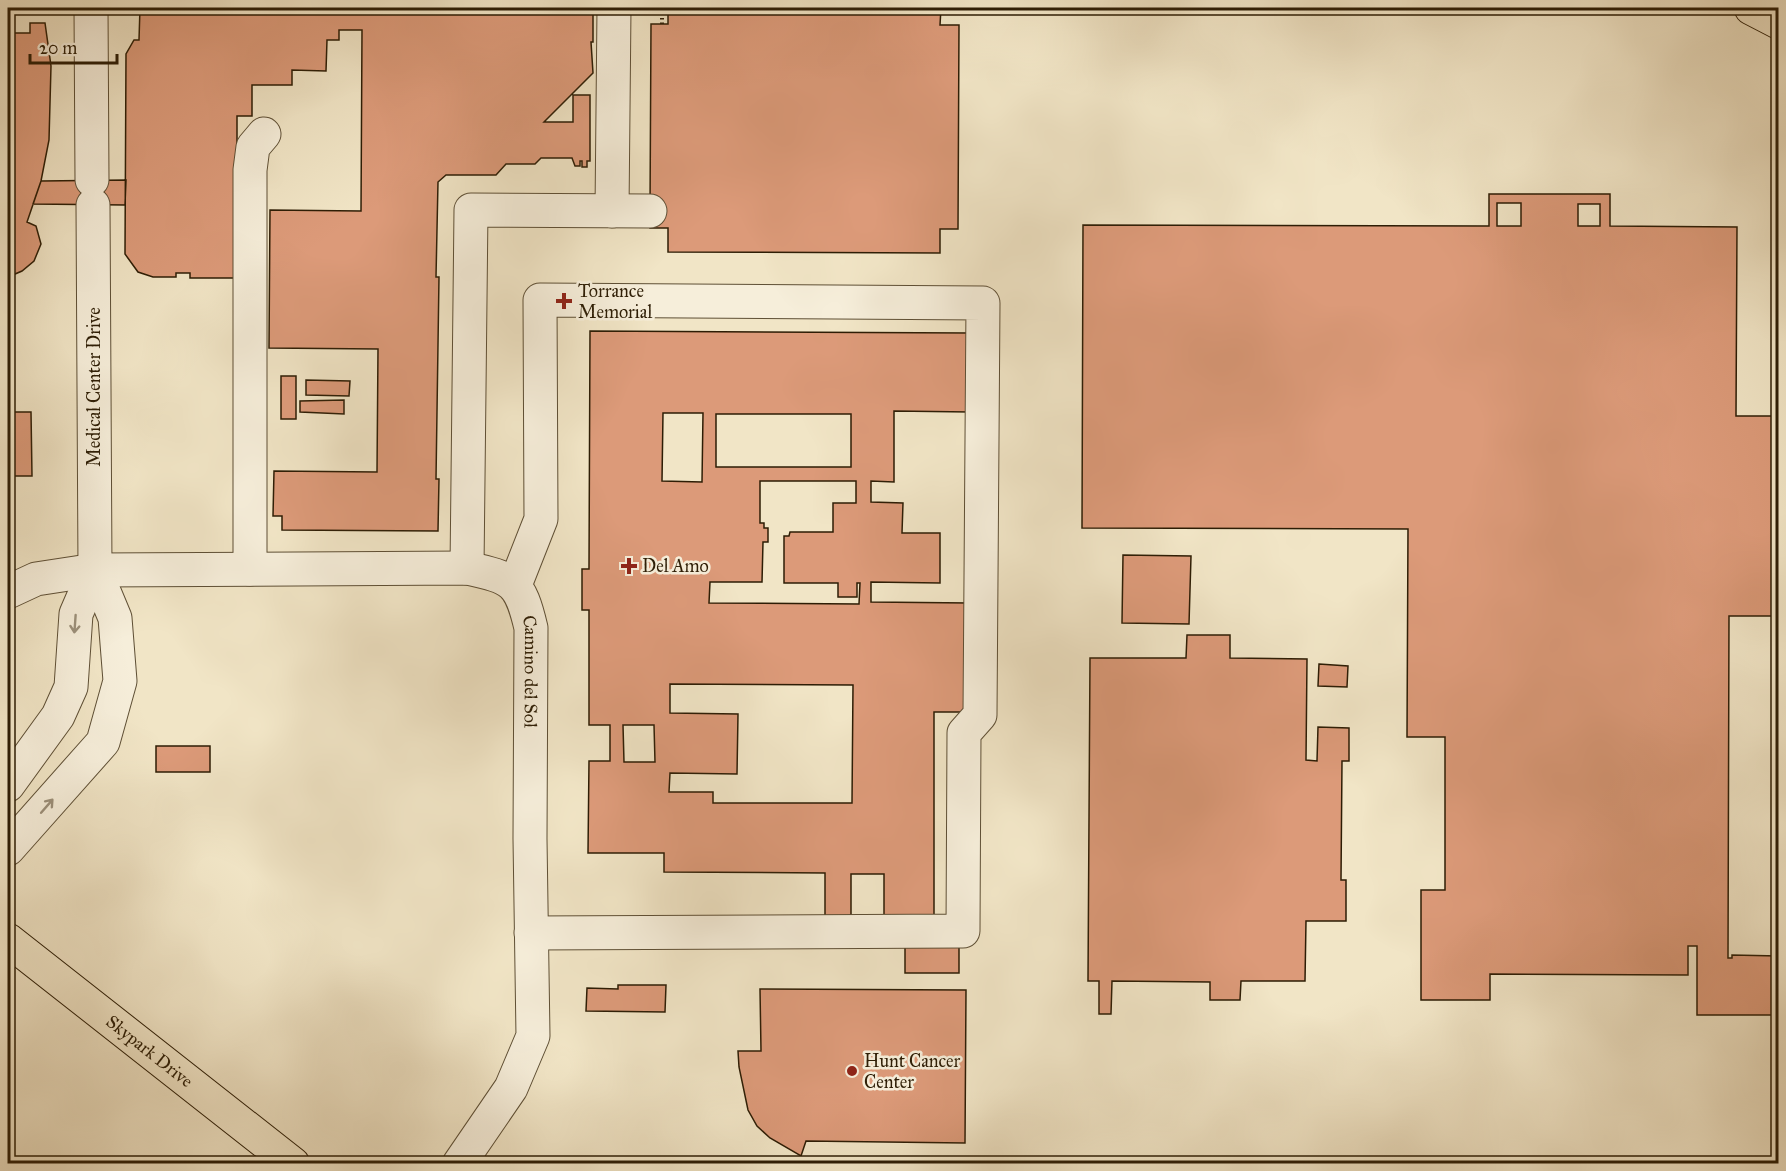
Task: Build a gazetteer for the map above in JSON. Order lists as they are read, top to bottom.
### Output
{
  "streets": {
    "main road": ["Skypark Drive"],
    "street": ["Medical Center Drive", "Camino del Sol"]
  },
  "places": {
    "health": ["Torrance Memorial", "Del Amo"],
    "other": ["Hunt Cancer Center"]
  },
  "scale_bar": "20 m"
}
